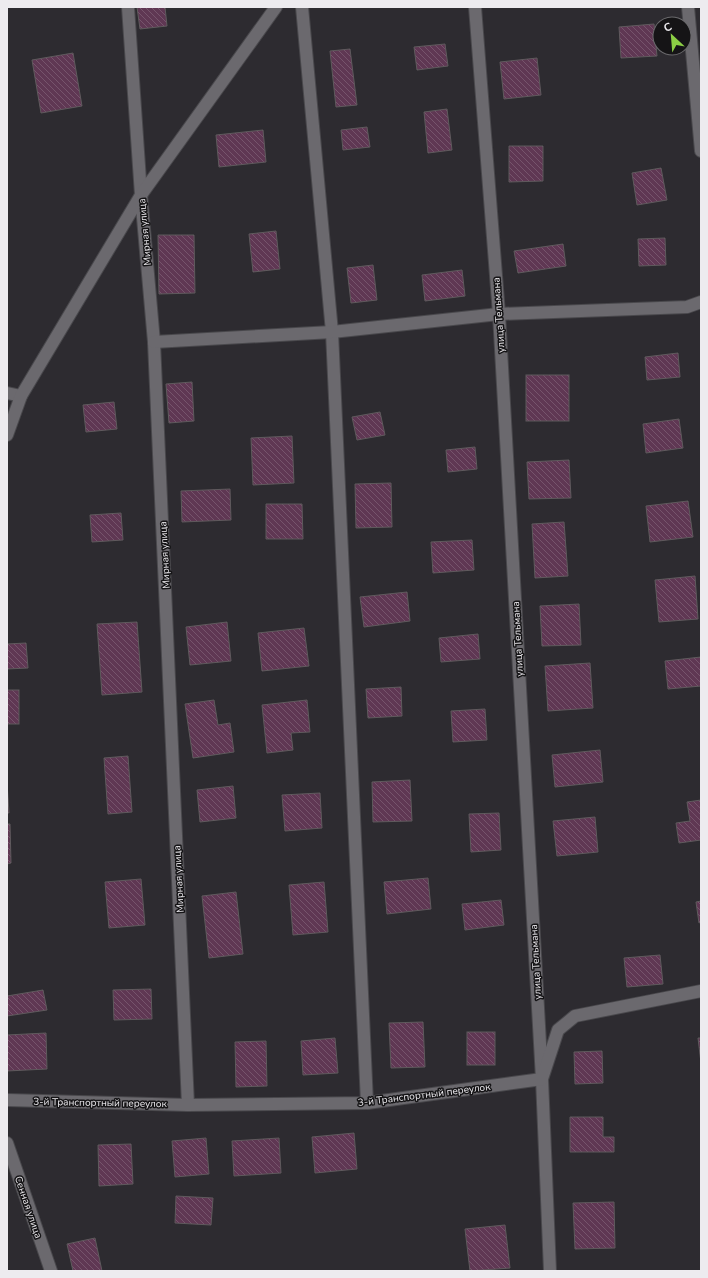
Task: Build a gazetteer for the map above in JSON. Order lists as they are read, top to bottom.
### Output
{
  "streets": {
    "street": [
      "Мирная улица",
      "улица Тельмана",
      "3-й Транспортный переулок",
      "Сенная улица"
    ]
  },
  "crossings": [
    ["Мирная улица", "3-й Транспортный переулок"],
    ["улица Тельмана", "3-й Транспортный переулок"]
  ],
  "north": "top left"
}
